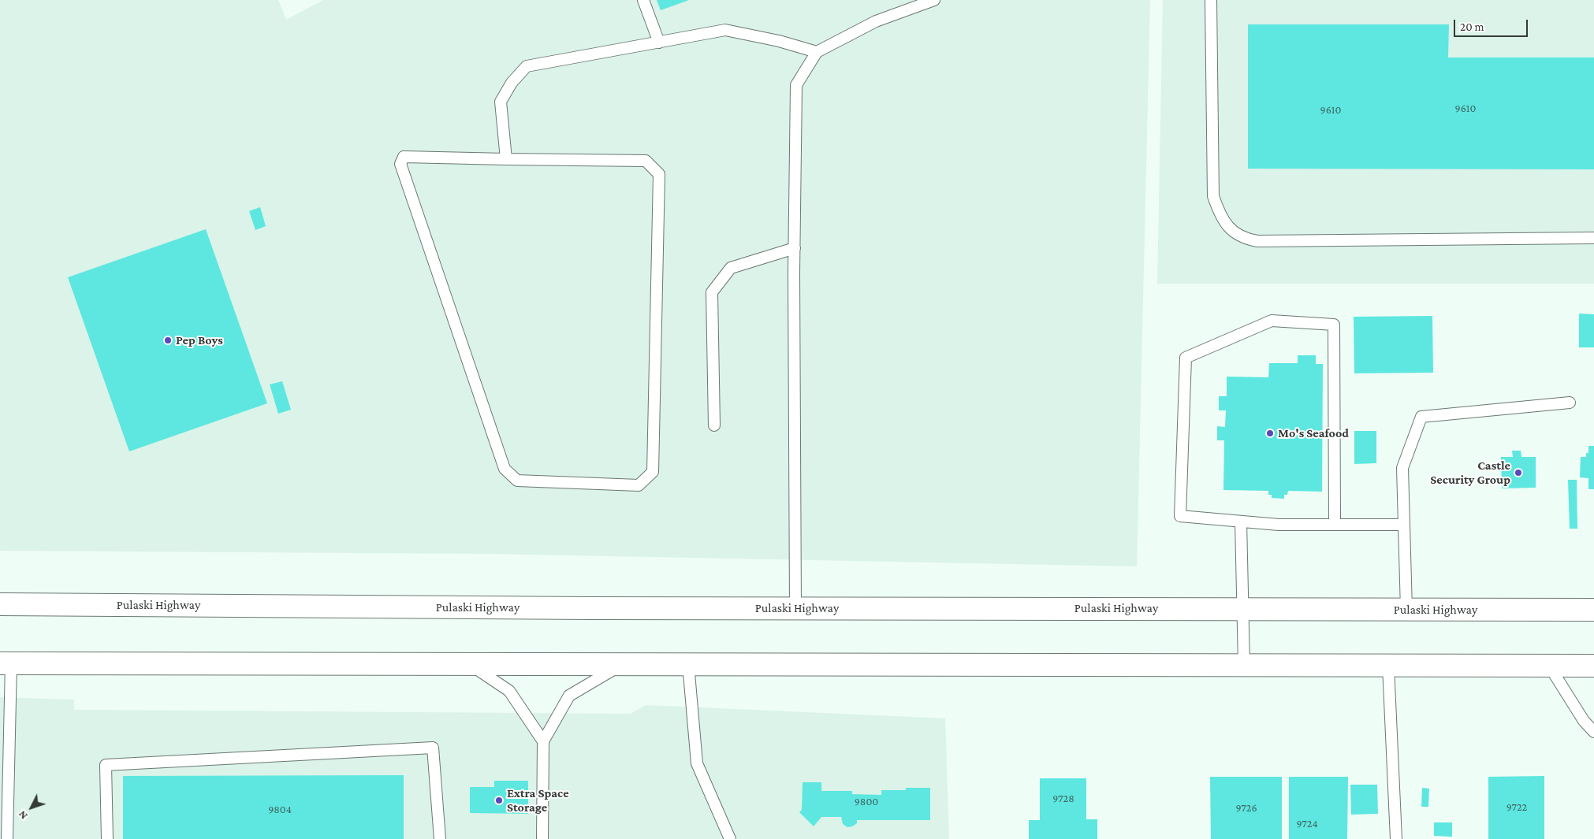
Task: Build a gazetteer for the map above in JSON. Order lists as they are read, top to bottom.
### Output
{
  "streets": {
    "highway": ["Pulaski Highway"]
  },
  "places": [
    "Pep Boys",
    "Mo's Seafood",
    "Castle Security Group",
    "Extra Space Storage"
  ],
  "house_numbers": [
    "9610",
    "9610",
    "9728",
    "9800",
    "9722",
    "9726",
    "9804",
    "9724"
  ],
  "scale_bar": "20 m",
  "north": "bottom left"
}
